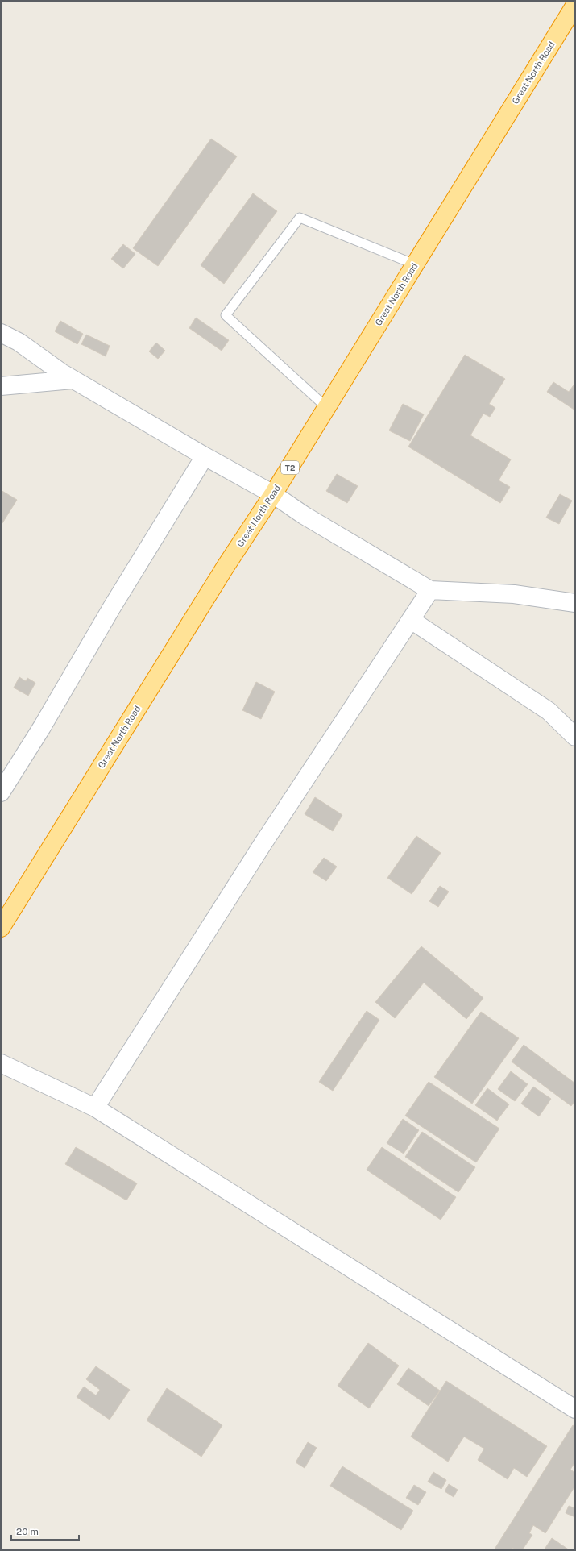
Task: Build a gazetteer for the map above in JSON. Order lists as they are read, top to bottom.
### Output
{
  "streets": {
    "highway": ["Great North Road", "T2"]
  },
  "scale_bar": "20 m"
}
